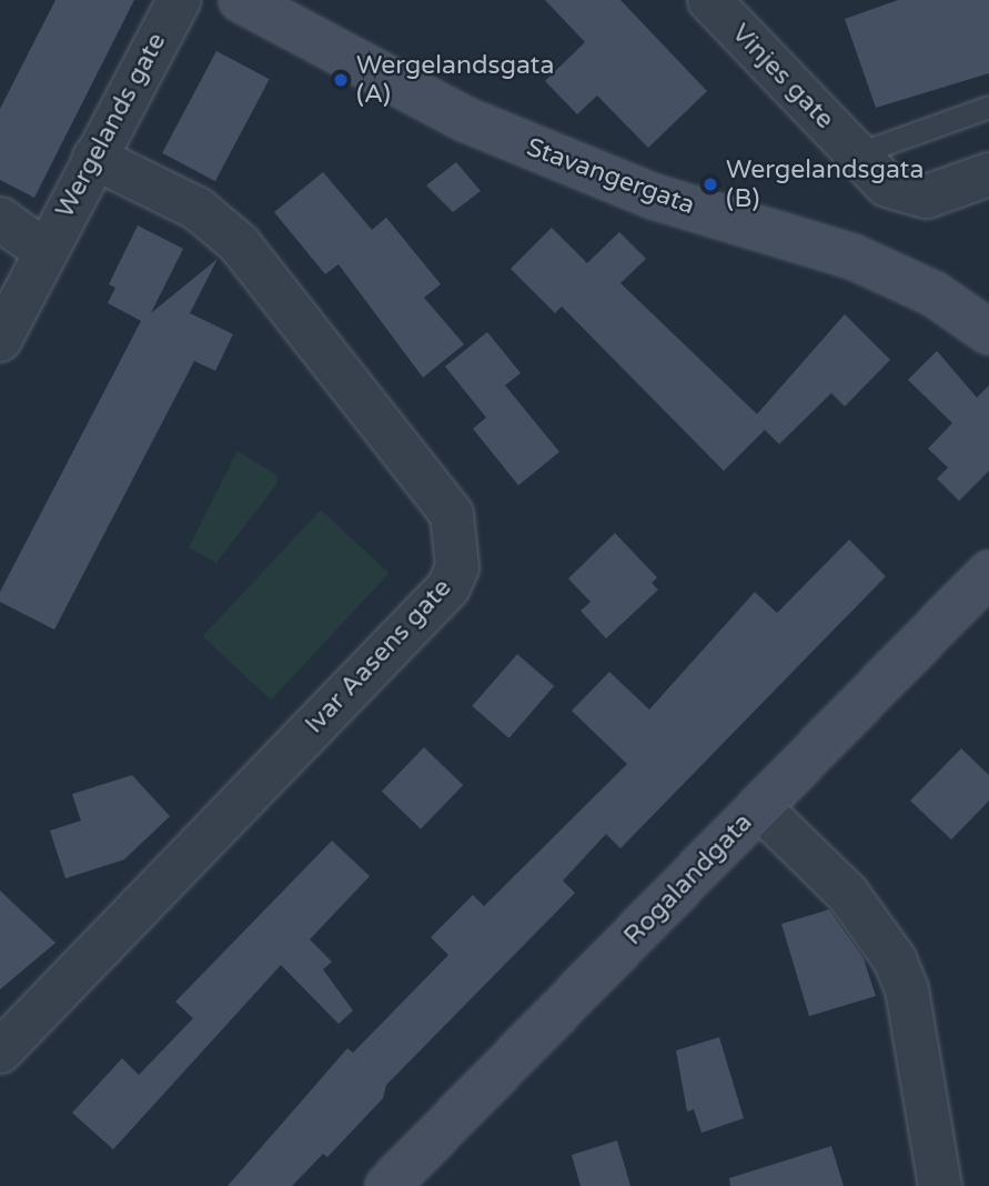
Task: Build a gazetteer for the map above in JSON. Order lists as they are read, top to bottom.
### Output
{
  "streets": {
    "street": [
      "Vinjes gate",
      "Wergelands gate",
      "Stavangergata",
      "Ivar Aasens gate",
      "Rogalandgata"
    ]
  },
  "crossings": [
    ["Wergelands gate", "Ivar Aasens gate"]
  ],
  "places": ["Wergelandsgata (A)", "Wergelandsgata (B)"]
}
